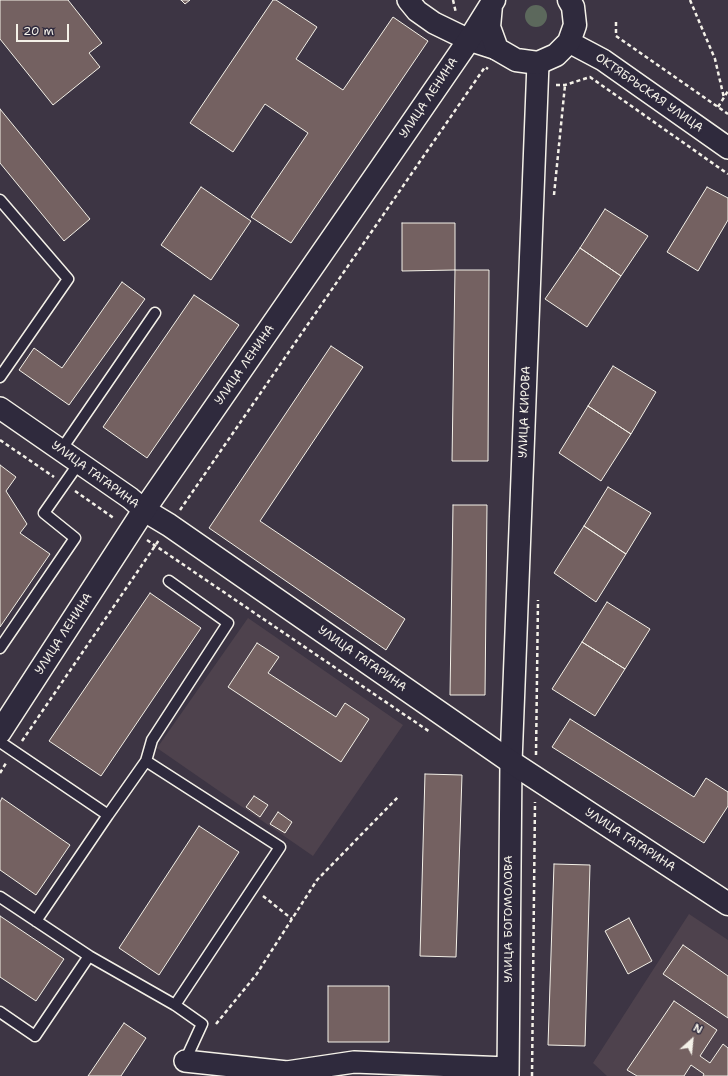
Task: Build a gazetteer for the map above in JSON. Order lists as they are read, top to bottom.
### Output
{
  "streets": {
    "main road": ["УЛИЦА ЛЕНИНА", "УЛИЦА ГАГАРИНА"],
    "street": ["ОКТЯБРЬСКАЯ УЛИЦА", "УЛИЦА КИРОВА", "УЛИЦА БОГОМОЛОВА"]
  },
  "crossings": [
    ["УЛИЦА ЛЕНИНА", "УЛИЦА ГАГАРИНА"],
    ["УЛИЦА КИРОВА", "УЛИЦА ГАГАРИНА"],
    ["УЛИЦА КИРОВА", "УЛИЦА БОГОМОЛОВА"],
    ["УЛИЦА ГАГАРИНА", "УЛИЦА БОГОМОЛОВА"]
  ],
  "scale_bar": "20 m",
  "north": "top right"
}
